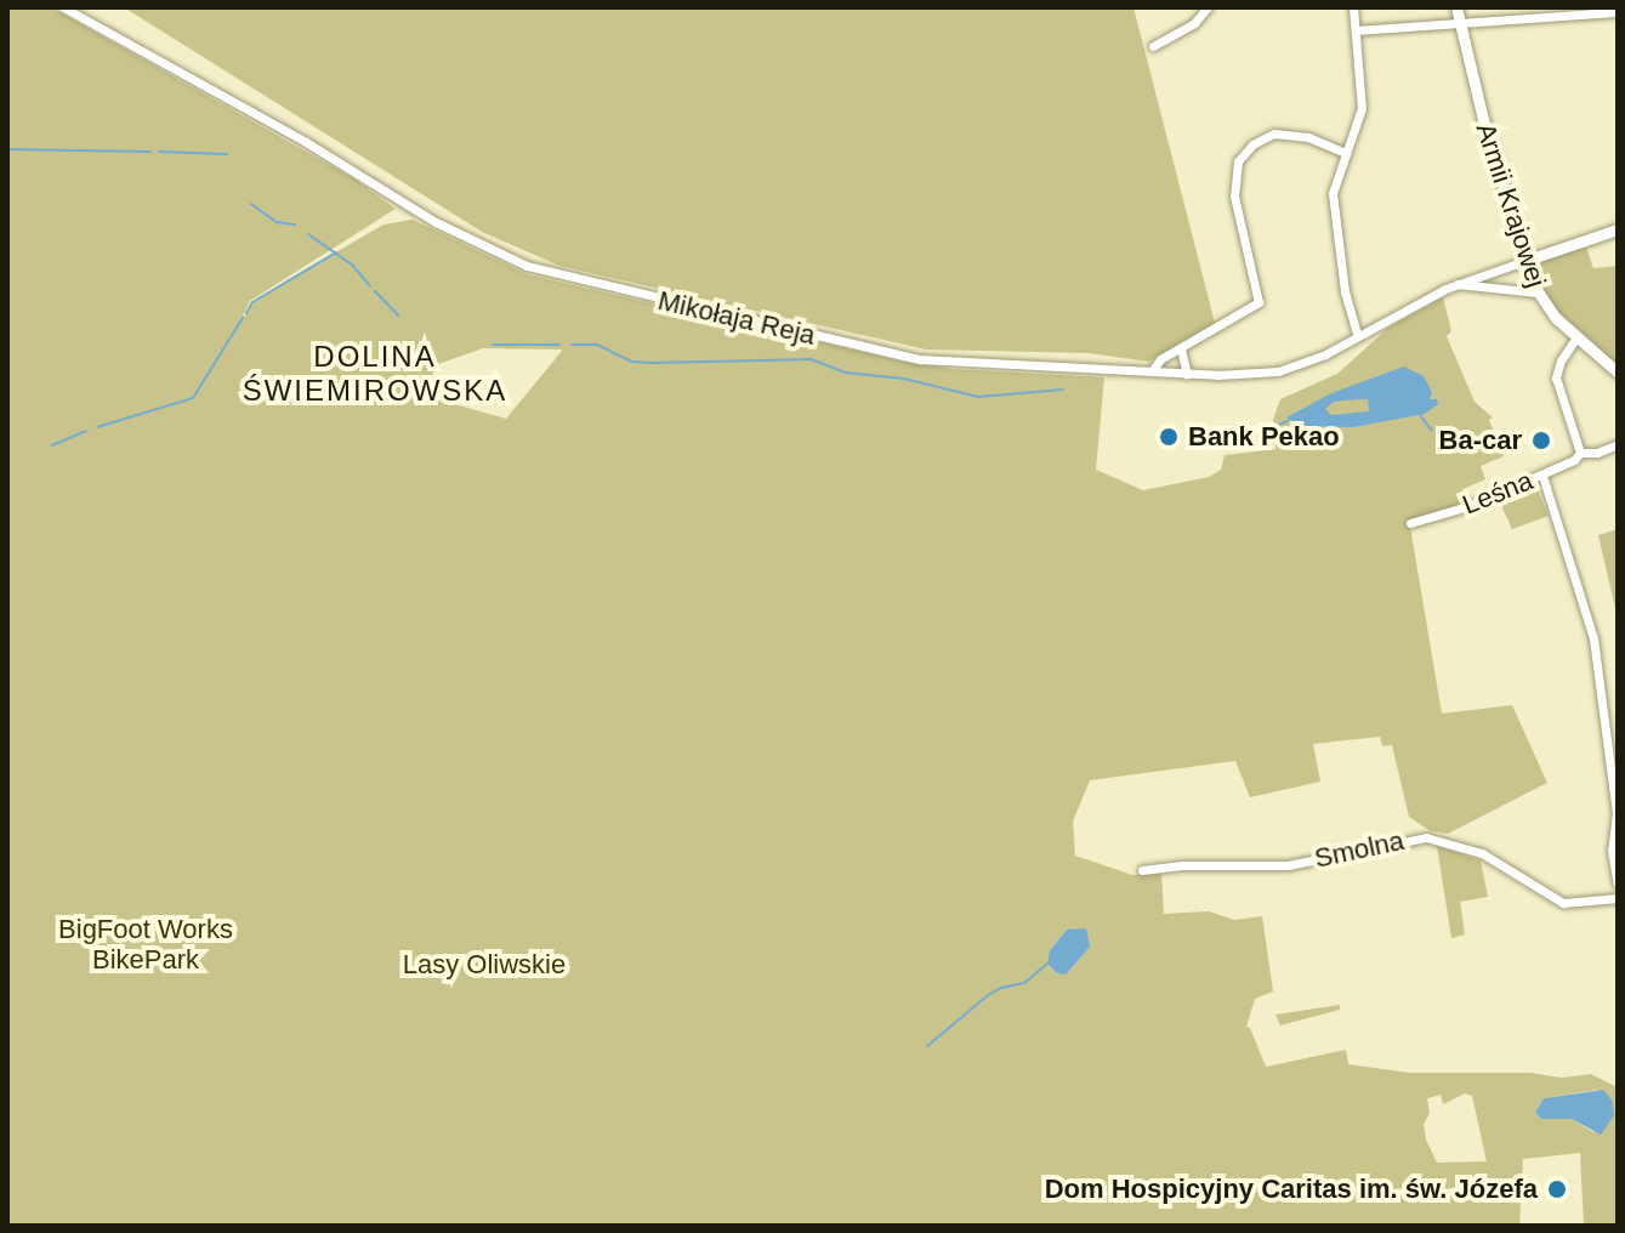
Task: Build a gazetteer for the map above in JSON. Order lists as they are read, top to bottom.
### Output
{
  "streets": {
    "street": [
      "Armii Krajowej",
      "Mikołaja Reja",
      "Leśna",
      "Smolna"
    ]
  },
  "crossings": [
    ["Armii Krajowej", "Mikołaja Reja"]
  ],
  "districts": ["DOLINA ŚWIEMIROWSKA"],
  "parks": ["BigFoot Works BikePark", "Lasy Oliwskie"],
  "places": ["Bank Pekao", "Ba-car", "Dom Hospicyjny Caritas im. św. Józefa"]
}
